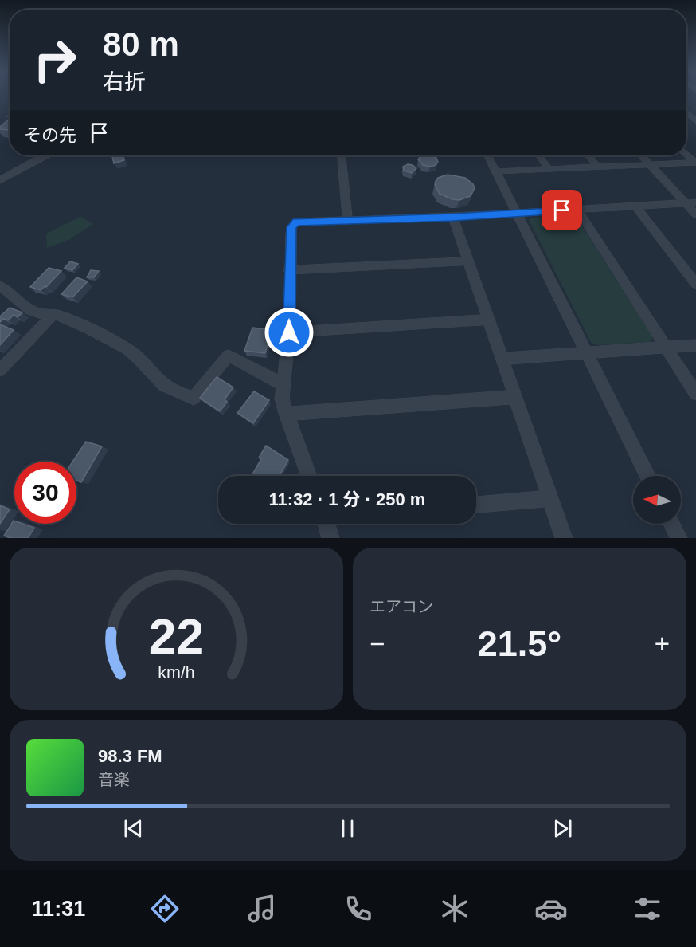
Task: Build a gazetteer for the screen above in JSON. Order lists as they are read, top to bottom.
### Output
{
  "north": "left",
  "page": {
    "turn": ["80 m", "右折"],
    "then": "その先",
    "limit": "30",
    "trip": "11:32 · 1 分 · 250 m",
    "tile": "エアコン",
    "heat": ["−", "21.5°", "+"],
    "song": ["98.3 FM", "音楽"],
    "tabs": "11:31",
    "gauge": ["22", "km/h"]
  }
}
